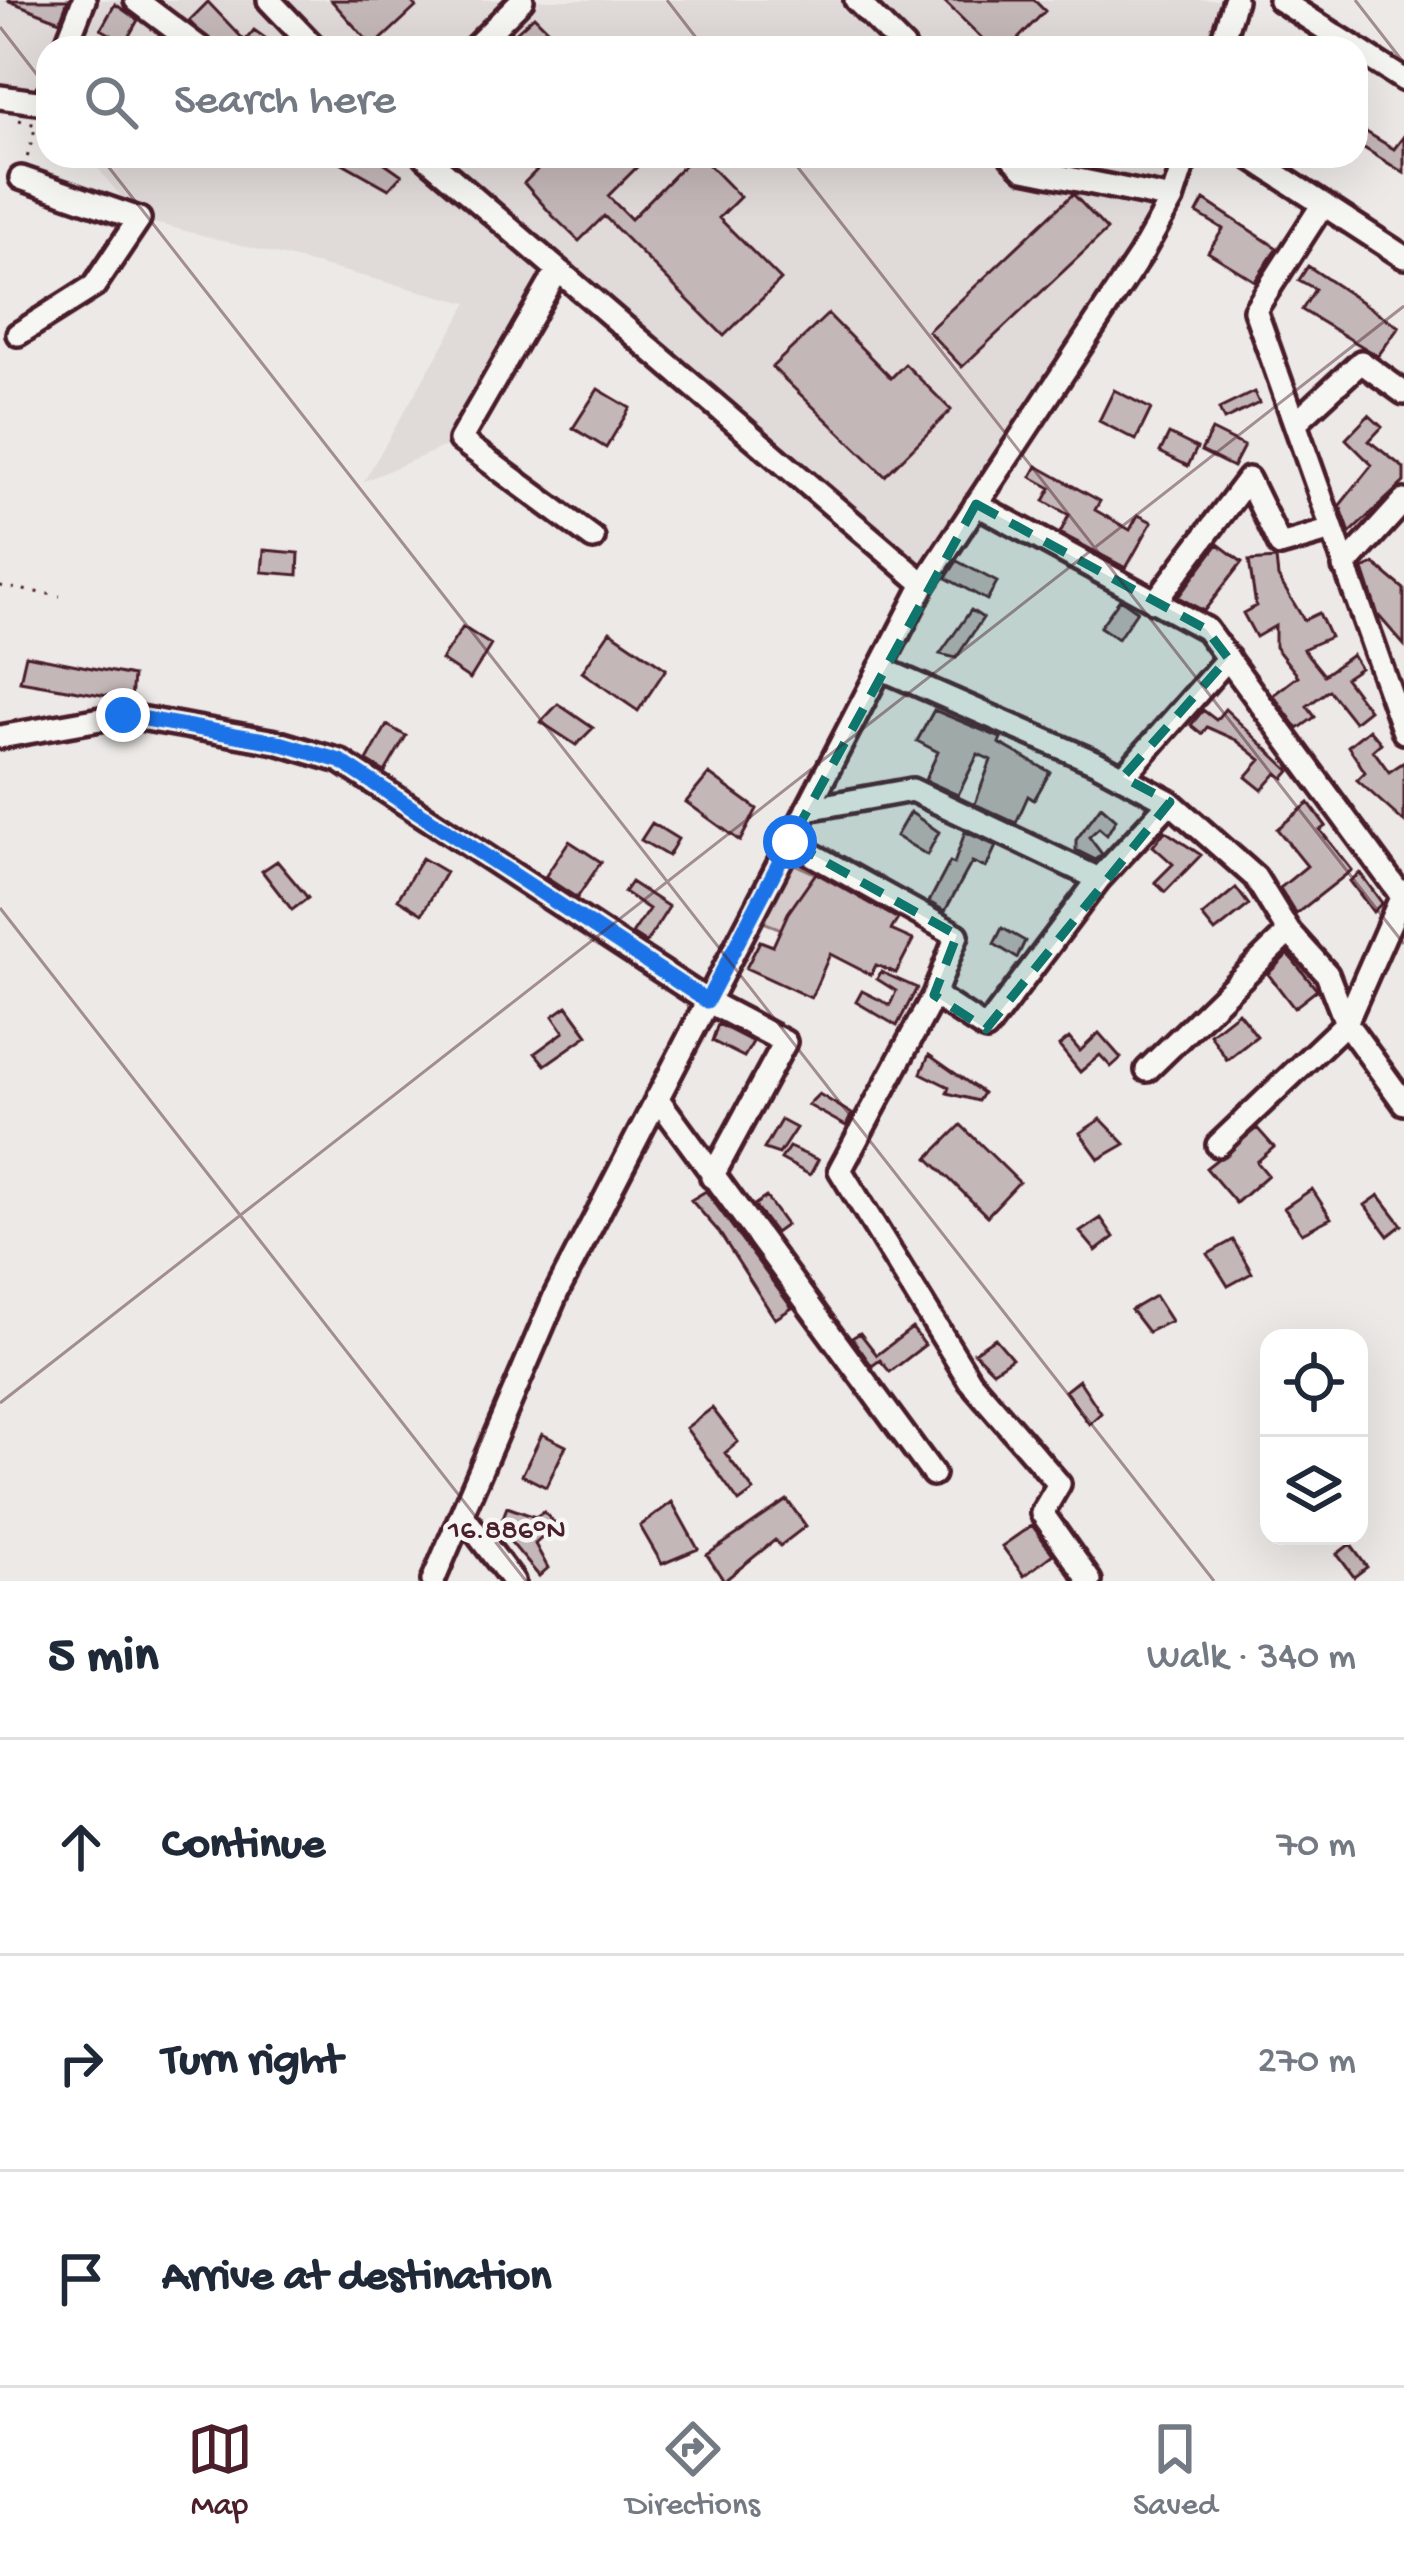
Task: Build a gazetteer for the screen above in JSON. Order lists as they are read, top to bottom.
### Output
{
  "page": {
    "search": "Search here",
    "heading": ["5 min", "Walk · 340 m"],
    "list": [
      ["Continue", "70 m"],
      ["Turn right", "270 m"],
      "Arrive at destination"
    ],
    "nav": ["Map", "Directions", "Saved"]
  },
  "coordinates": ["16.886°N"]
}
